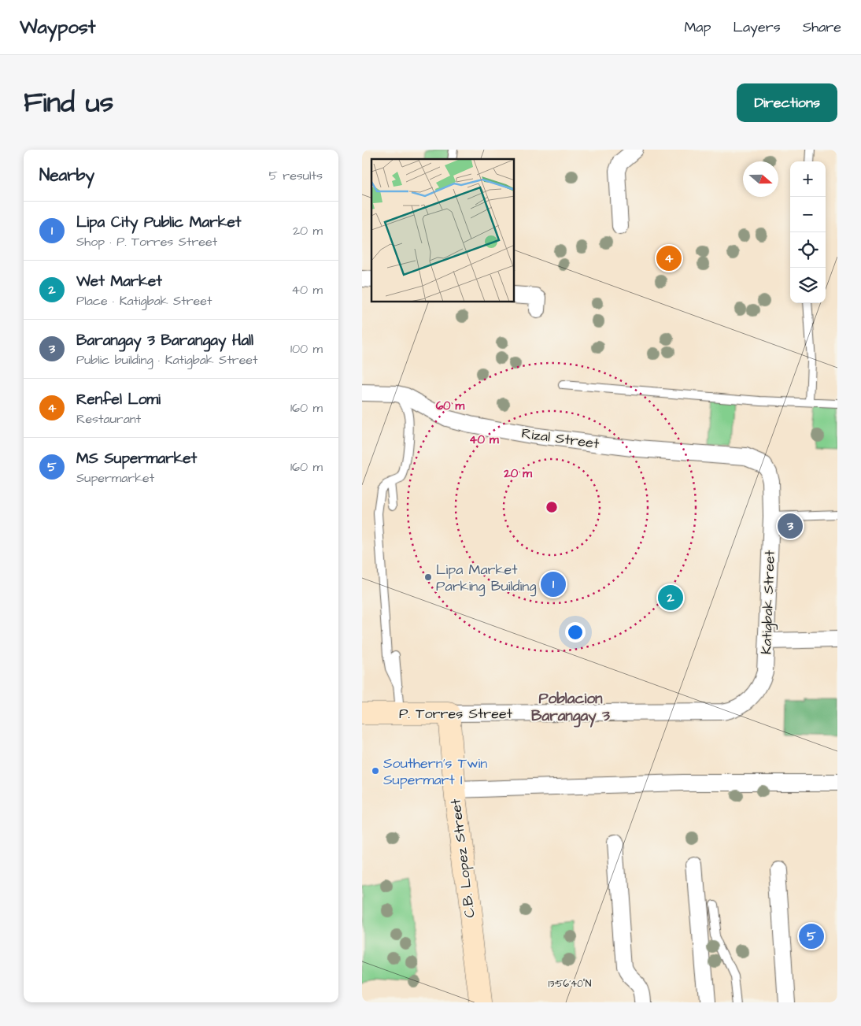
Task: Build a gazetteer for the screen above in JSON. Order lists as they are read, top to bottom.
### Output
{
  "streets": {
    "street": [
      "Rizal Street",
      "Katigbak Street",
      "P. Torres Street",
      "C.B. Lopez Street"
    ]
  },
  "crossings": [
    ["Rizal Street", "Katigbak Street"],
    ["Katigbak Street", "P. Torres Street"],
    ["P. Torres Street", "C.B. Lopez Street"]
  ],
  "districts": ["Poblacion Barangay 3"],
  "places": ["Lipa Market Parking Building", "Southern's Twin Supermart I"],
  "north": "right",
  "page": {
    "header": "Waypost",
    "nav": ["Map", "Layers", "Share"],
    "title": "Find us",
    "buttons": "Directions",
    "heading": ["Nearby", "5 results"],
    "map_buttons": ["+", "−"],
    "list": [
      {
        "mark": "1",
        "name": "Lipa City Public Market",
        "note": "Shop · P. Torres Street",
        "value": "20 m"
      },
      {
        "mark": "2",
        "name": "Wet Market",
        "note": "Place · Katigbak Street",
        "value": "40 m"
      },
      {
        "mark": "3",
        "name": "Barangay 3 Barangay Hall",
        "note": "Public building · Katigbak Street",
        "value": "100 m"
      },
      {
        "mark": "4",
        "name": "Renfel Lomi",
        "note": "Restaurant",
        "value": "160 m"
      },
      {
        "mark": "5",
        "name": "MS Supermarket",
        "note": "Supermarket",
        "value": "160 m"
      }
    ],
    "pins": [
      "4",
      "3",
      "1",
      "2",
      "5"
    ]
  },
  "coordinates": ["13°56'40\"N"],
  "rings": ["60 m", "40 m", "20 m"]
}
